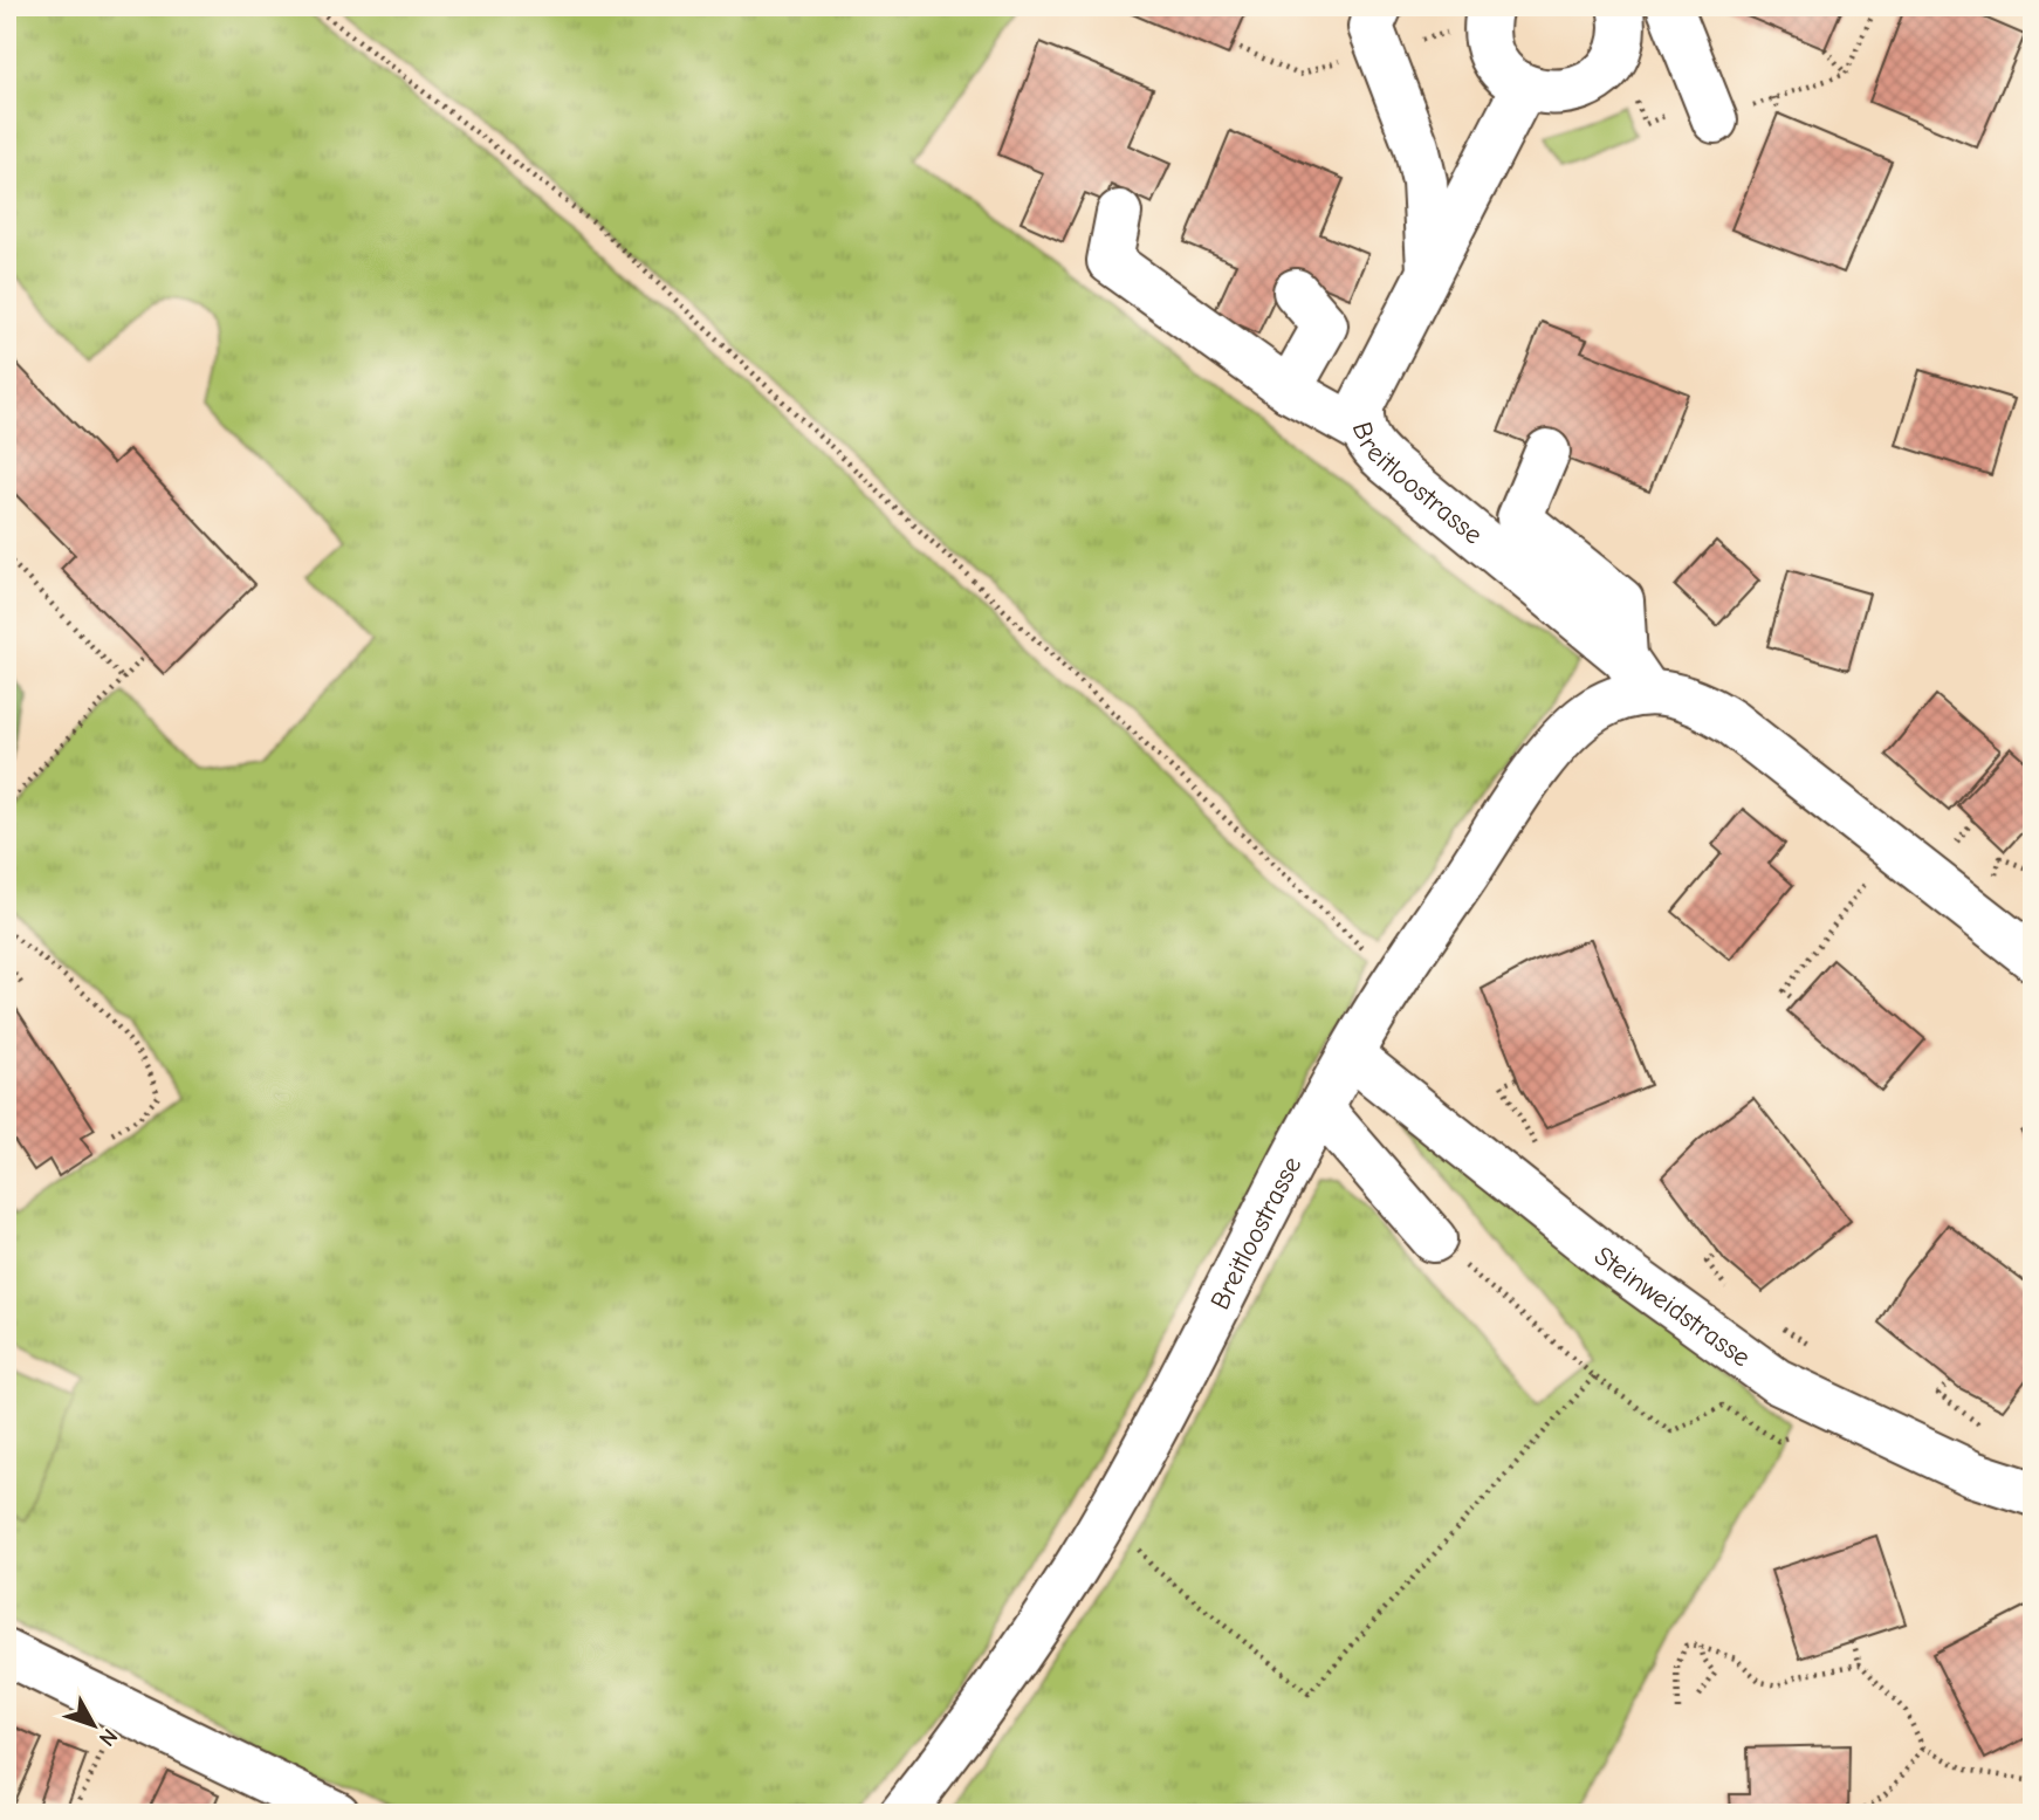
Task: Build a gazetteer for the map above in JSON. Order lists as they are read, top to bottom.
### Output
{
  "streets": {
    "street": ["Breitloostrasse", "Steinweidstrasse"]
  },
  "crossings": [
    ["Breitloostrasse", "Steinweidstrasse"]
  ],
  "north": "bottom right"
}
